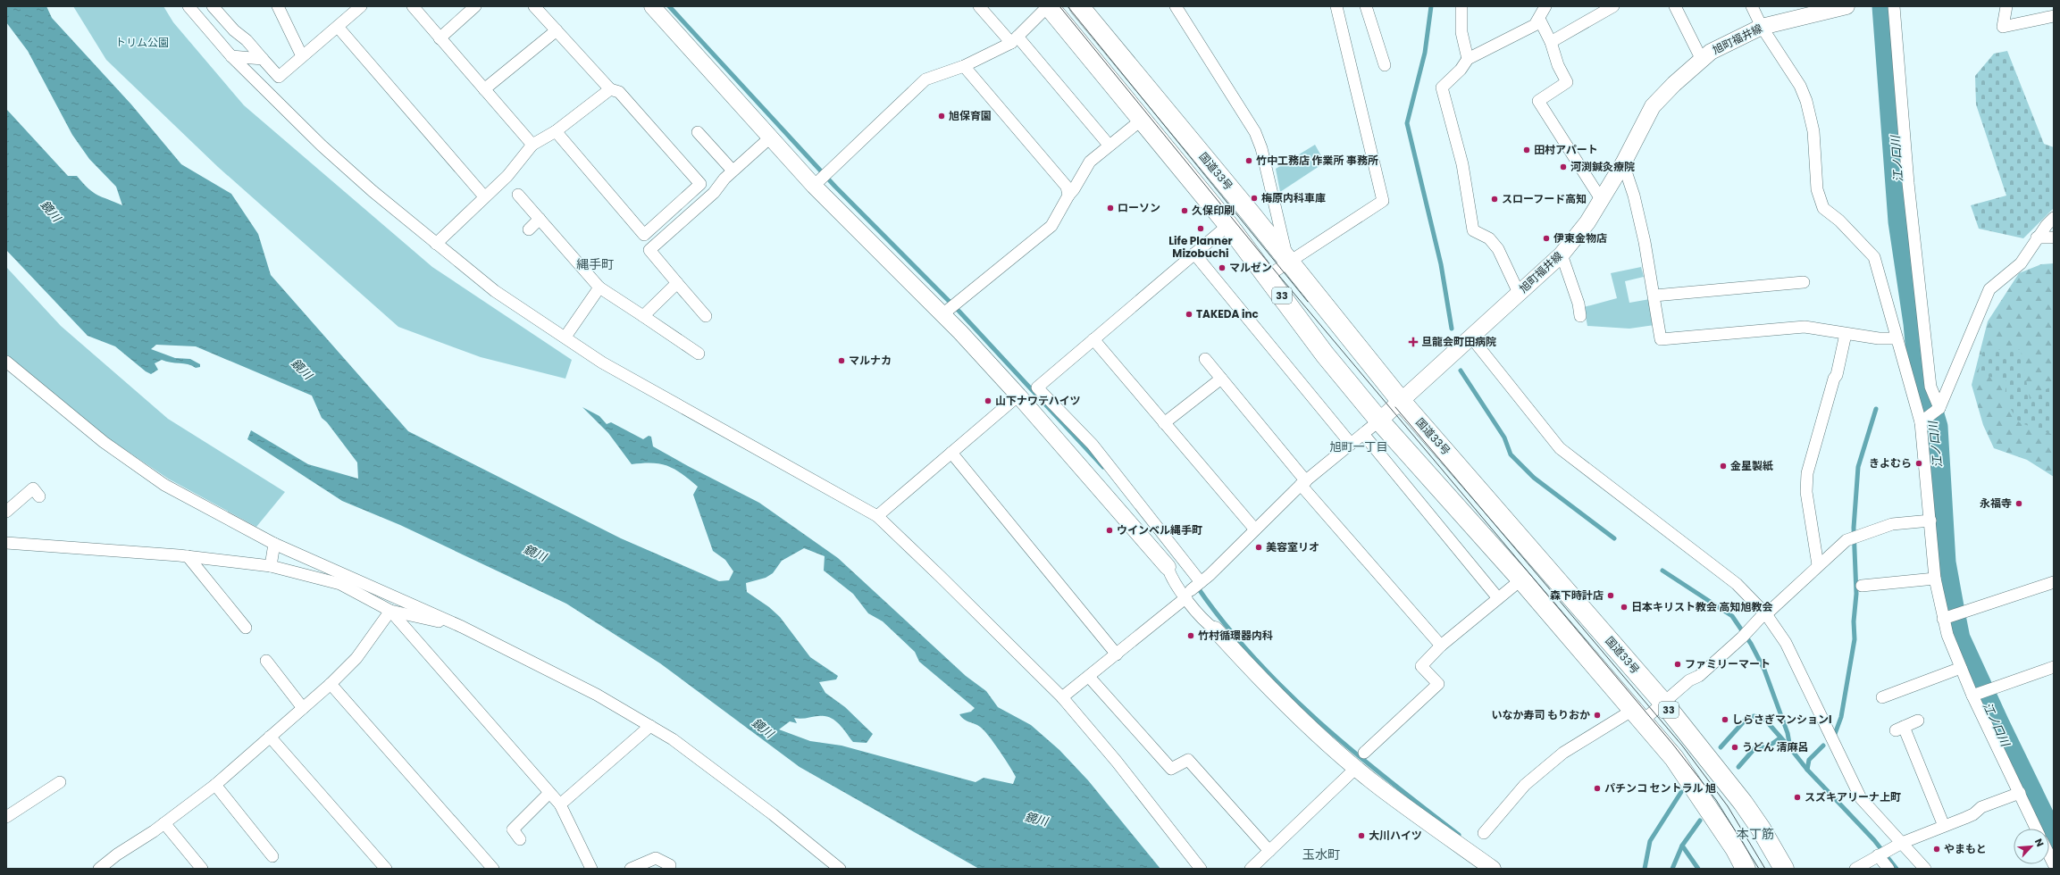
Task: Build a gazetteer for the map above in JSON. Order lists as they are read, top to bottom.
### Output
{
  "streets": {
    "highway": ["国道33号", "33"],
    "street": ["旭町福井線"]
  },
  "crossings": [
    ["旭町福井線", "国道33号"],
    ["旭町福井線", "33"]
  ],
  "districts": [
    "縄手町",
    "旭町一丁目",
    "本丁筋",
    "玉水町"
  ],
  "water": ["江ノ口川", "鏡川"],
  "parks": ["トリム公園"],
  "places": {
    "other": [
      "旭保育園",
      "田村アパート",
      "竹中工務店 作業所 事務所",
      "河渕鍼灸療院",
      "梅原内科車庫",
      "スローフード高知",
      "ローソン",
      "久保印刷",
      "Life Planner Mizobuchi",
      "伊東金物店",
      "マルゼン",
      "TAKEDA inc",
      "マルナカ",
      "山下ナワテハイツ",
      "きよむら",
      "金星製紙",
      "永福寺",
      "ウインベル縄手町",
      "美容室リオ",
      "森下時計店",
      "日本キリスト教会 高知旭教会",
      "竹村循環器内科",
      "ファミリーマート",
      "いなか寿司 もりおか",
      "しらさぎマンションI",
      "うどん 清麻呂",
      "パチンコ セントラル 旭",
      "スズキアリーナ上町",
      "大川ハイツ",
      "やまもと"
    ],
    "health": ["旦龍会町田病院"]
  },
  "north": "top right"
}
